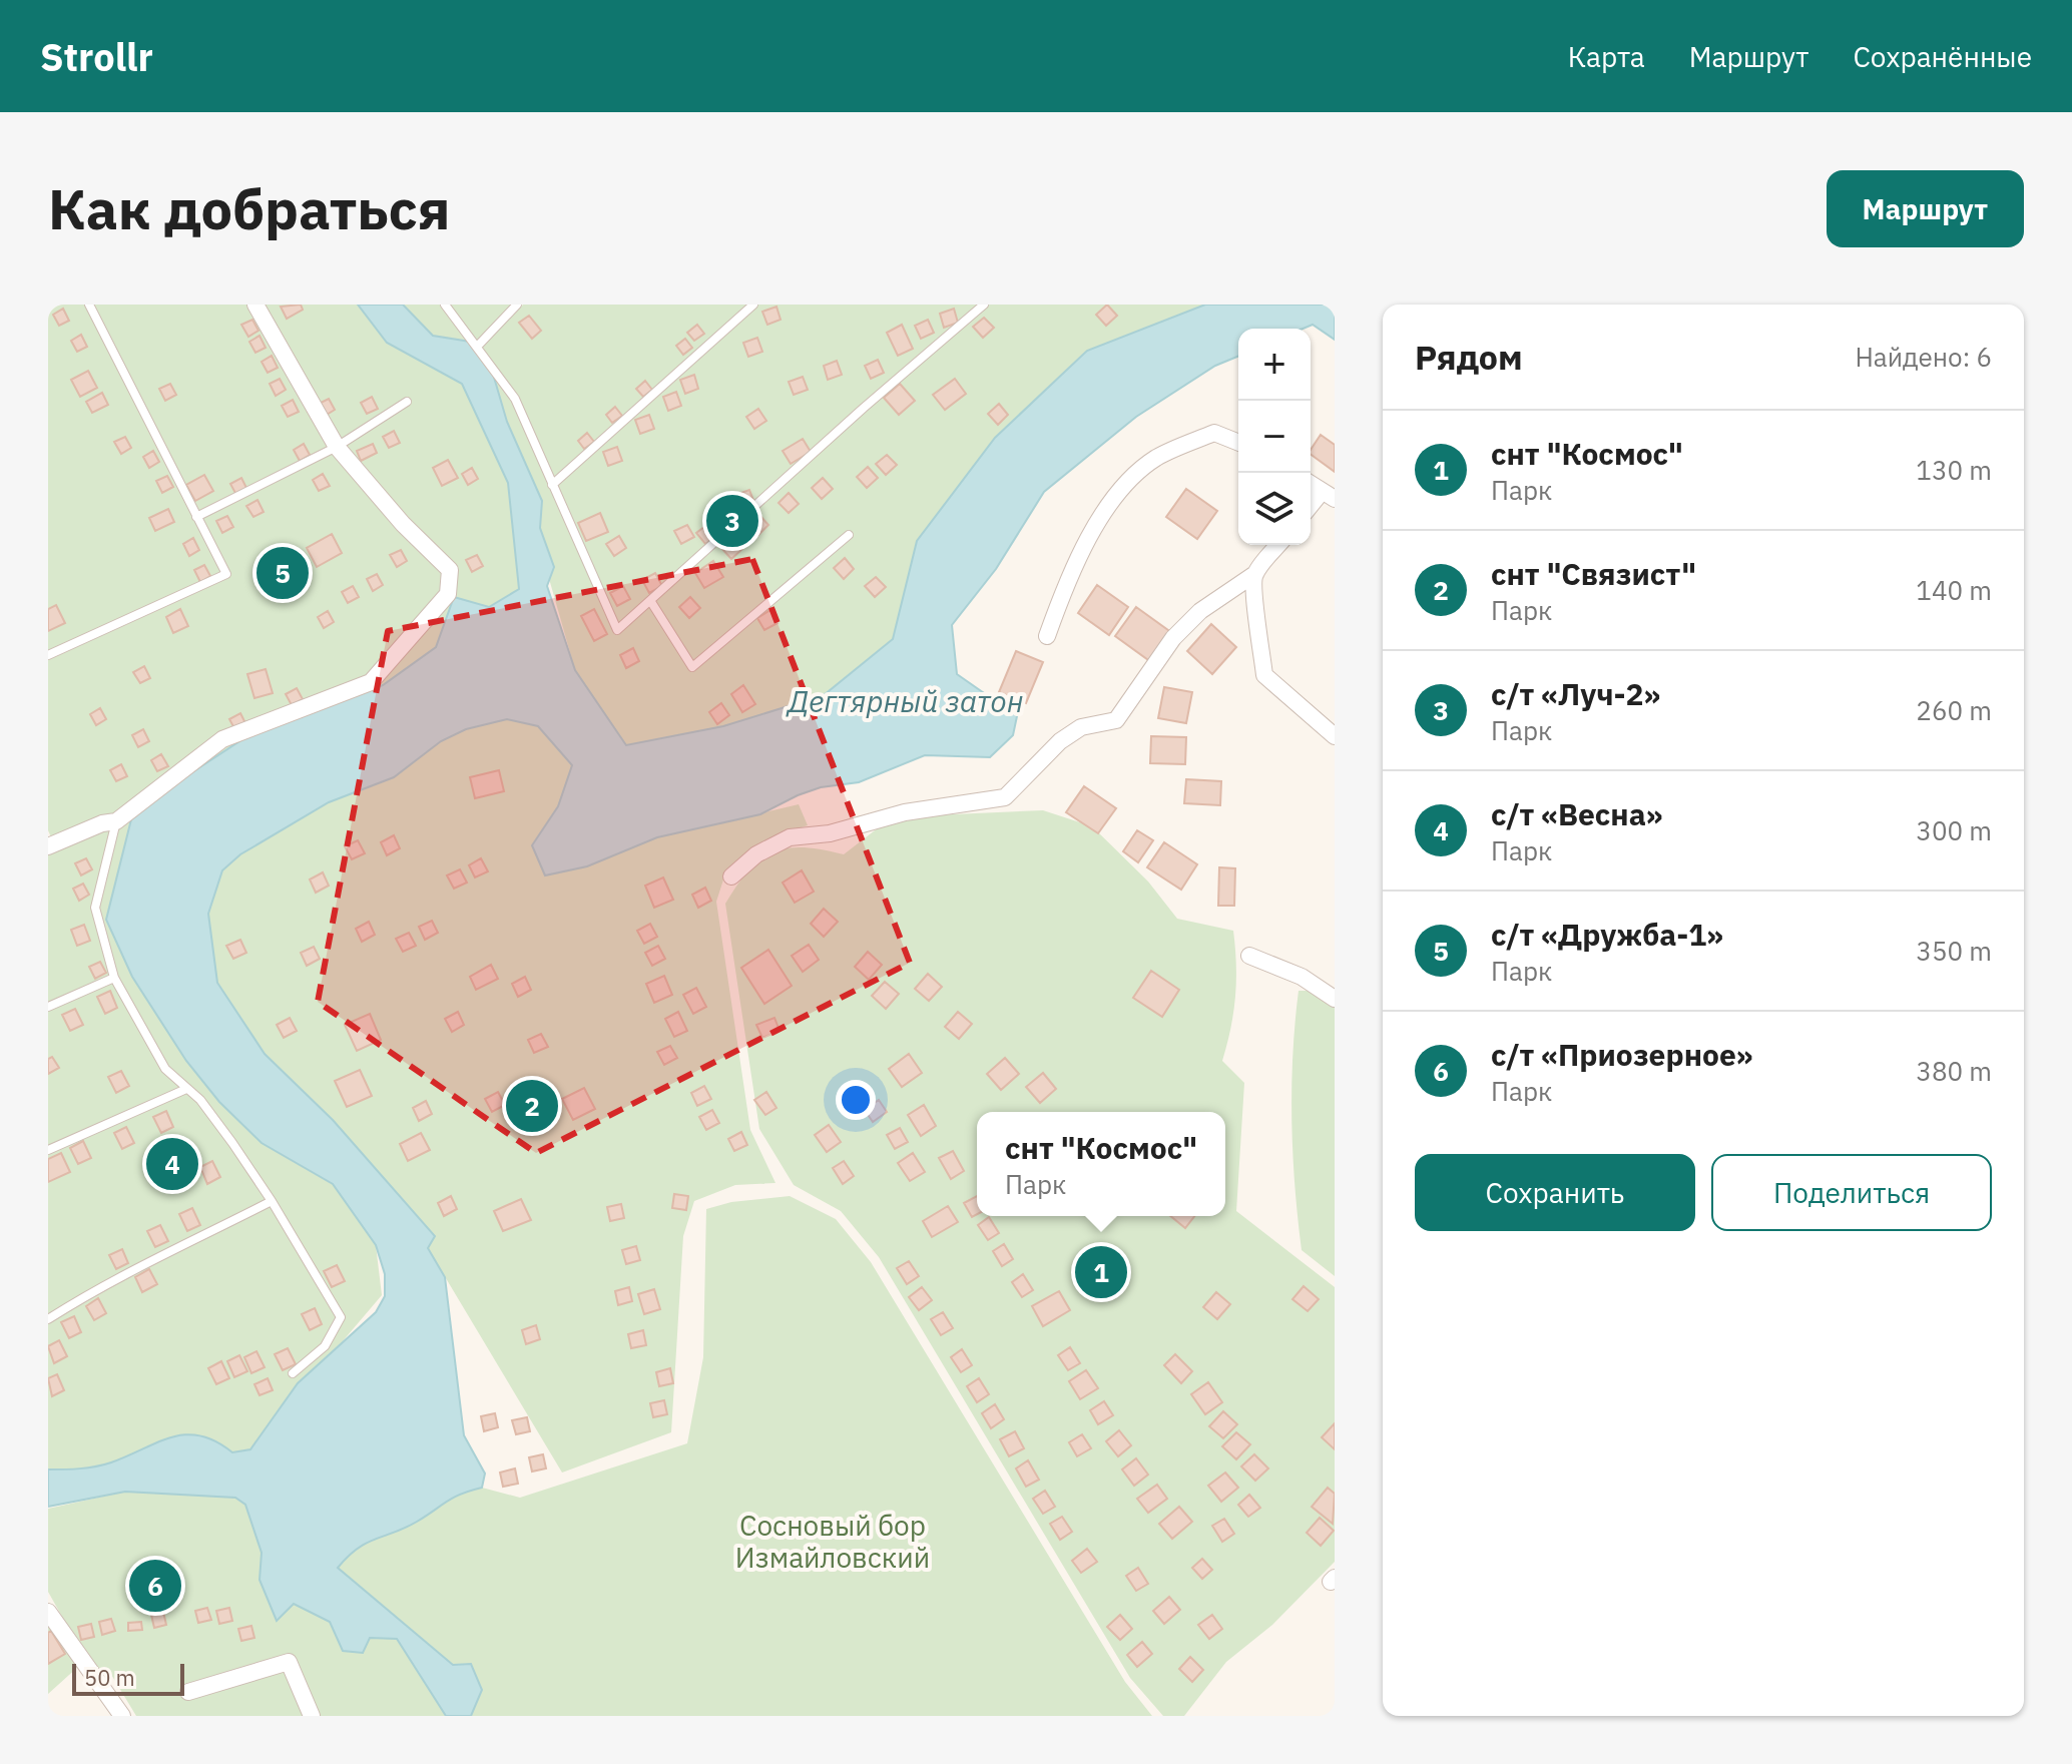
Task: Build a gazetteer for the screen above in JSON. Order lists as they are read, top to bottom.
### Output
{
  "water": ["Дегтярный затон"],
  "parks": ["Сосновый бор Измайловский"],
  "scale_bar": "50 m",
  "page": {
    "header": "Strollr",
    "nav": ["Карта", "Маршрут", "Сохранённые"],
    "buttons": [
      "Маршрут",
      ["Сохранить", "Поделиться"]
    ],
    "title": "Как добраться",
    "heading": ["Рядом", "Найдено: 6"],
    "map_buttons": ["+", "−"],
    "list": [
      {
        "mark": "1",
        "name": "снт \"Космос\"",
        "note": "Парк",
        "value": "130 m"
      },
      {
        "mark": "2",
        "name": "снт \"Связист\"",
        "note": "Парк",
        "value": "140 m"
      },
      {
        "mark": "3",
        "name": "с/т «Луч-2»",
        "note": "Парк",
        "value": "260 m"
      },
      {
        "mark": "4",
        "name": "с/т «Весна»",
        "note": "Парк",
        "value": "300 m"
      },
      {
        "mark": "5",
        "name": "с/т «Дружба-1»",
        "note": "Парк",
        "value": "350 m"
      },
      {
        "mark": "6",
        "name": "с/т «Приозерное»",
        "note": "Парк",
        "value": "380 m"
      }
    ],
    "pins": [
      "3",
      "5",
      "2",
      "4",
      "1",
      "6"
    ],
    "popup": ["снт \"Космос\"", "Парк"],
    "scale": "50 m"
  }
}
